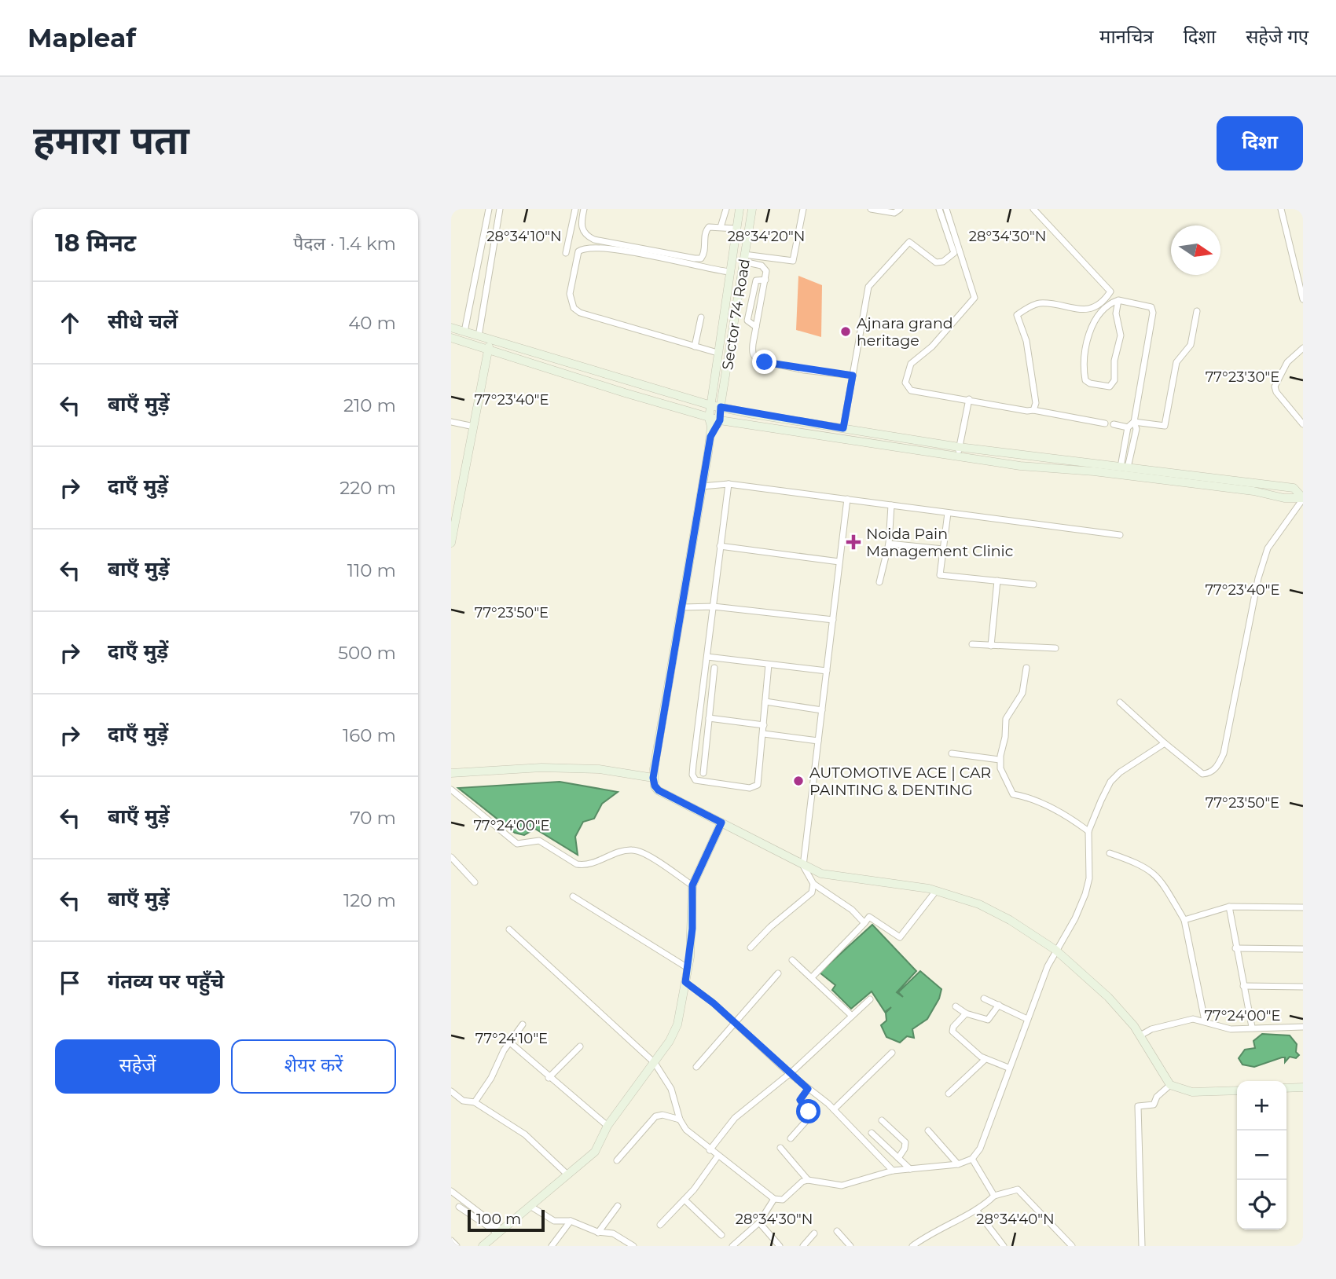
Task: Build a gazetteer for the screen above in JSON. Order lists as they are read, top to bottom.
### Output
{
  "streets": {
    "street": ["Sector 74 Road"]
  },
  "places": {
    "other": ["Ajnara grand heritage", "AUTOMOTIVE ACE | CAR PAINTING & DENTING"],
    "health": ["Noida Pain Management Clinic"]
  },
  "scale_bar": "100 m",
  "north": "right",
  "page": {
    "header": "Mapleaf",
    "nav": ["मानचित्र", "दिशा", "सहेजे गए"],
    "buttons": [
      "दिशा",
      ["सहेजें", "शेयर करें"]
    ],
    "title": "हमारा पता",
    "heading": ["18 मिनट", "पैदल · 1.4 km"],
    "list": [
      ["सीधे चलें", "40 m"],
      ["बाएँ मुड़ें", "210 m"],
      ["दाएँ मुड़ें", "220 m"],
      ["बाएँ मुड़ें", "110 m"],
      ["दाएँ मुड़ें", "500 m"],
      ["दाएँ मुड़ें", "160 m"],
      ["बाएँ मुड़ें", "70 m"],
      ["बाएँ मुड़ें", "120 m"],
      "गंतव्य पर पहुँचे"
    ],
    "map_buttons": ["+", "−"],
    "scale": "100 m"
  },
  "coordinates": [
    "28°34'10\"N",
    "28°34'20\"N",
    "28°34'30\"N",
    "77°23'30\"E",
    "77°23'40\"E",
    "77°23'50\"E",
    "77°24'00\"E",
    "77°24'10\"E",
    "28°34'40\"N"
  ]
}
